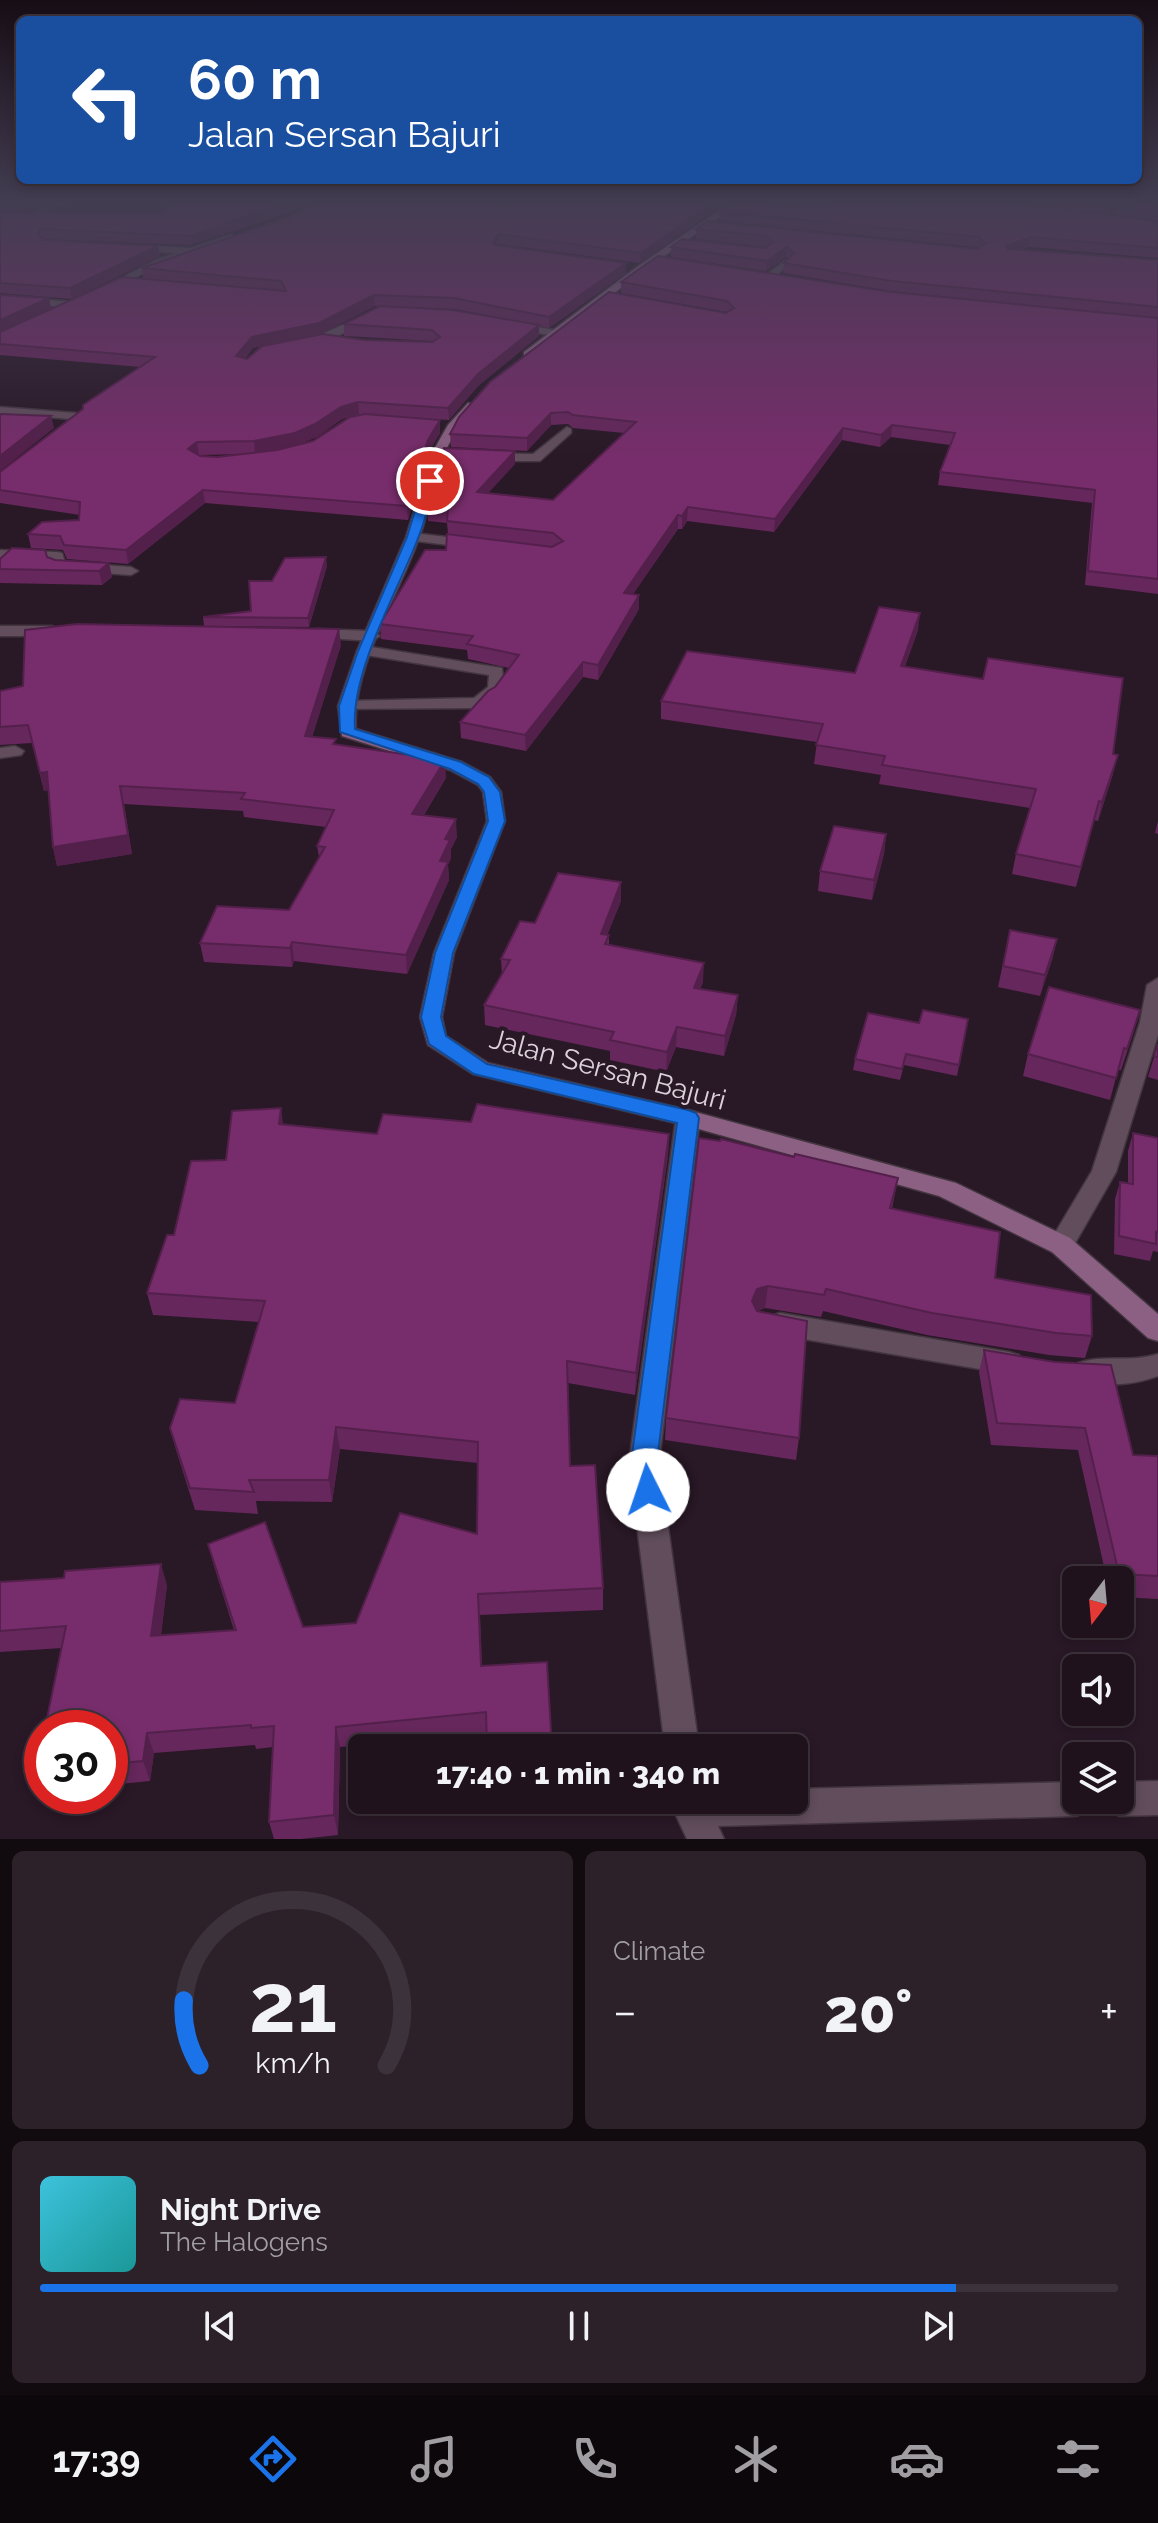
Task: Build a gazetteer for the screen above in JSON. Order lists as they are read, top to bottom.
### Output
{
  "streets": {
    "main road": ["Jalan Sersan Bajuri"]
  },
  "north": "bottom",
  "page": {
    "turn": ["60 m", "Jalan Sersan Bajuri"],
    "limit": "30",
    "trip": "17:40 · 1 min · 340 m",
    "tile": "Climate",
    "heat": ["−", "20°", "+"],
    "song": ["Night Drive", "The Halogens"],
    "tabs": "17:39",
    "gauge": ["21", "km/h"]
  }
}
